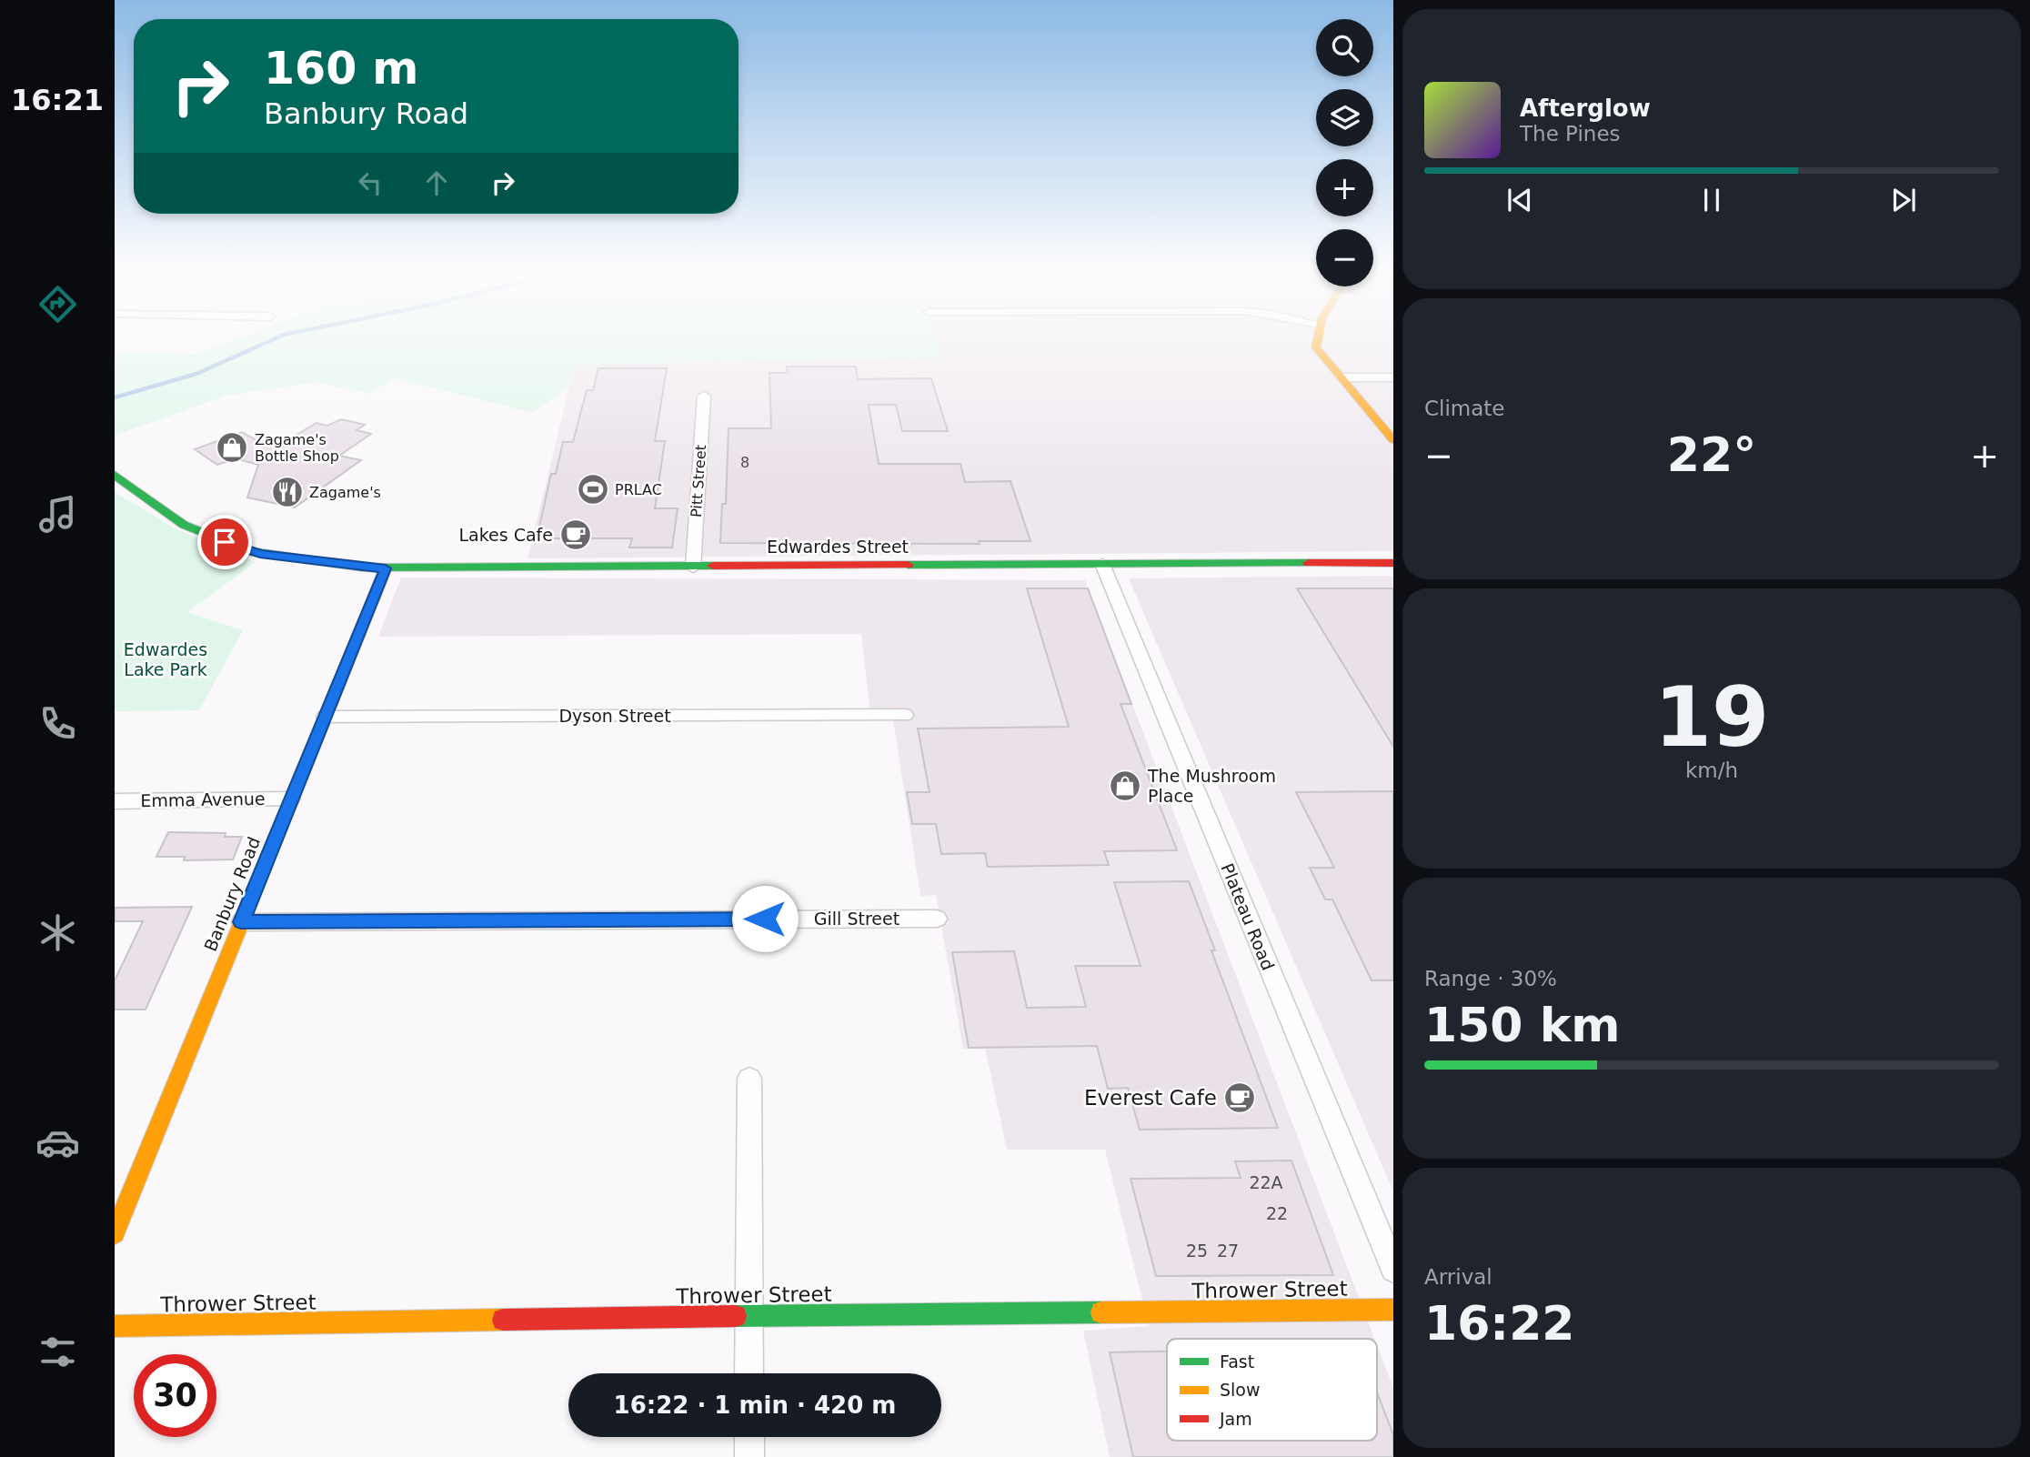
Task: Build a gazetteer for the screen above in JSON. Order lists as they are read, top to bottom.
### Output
{
  "streets": {
    "street": [
      "Pitt Street",
      "Edwardes Street",
      "Dyson Street",
      "Emma Avenue",
      "Banbury Road",
      "Plateau Road",
      "Gill Street",
      "Thrower Street"
    ]
  },
  "crossings": [
    ["Pitt Street", "Edwardes Street"],
    ["Edwardes Street", "Banbury Road"],
    ["Edwardes Street", "Plateau Road"],
    ["Dyson Street", "Banbury Road"],
    ["Emma Avenue", "Banbury Road"],
    ["Banbury Road", "Gill Street"]
  ],
  "parks": ["Edwardes Lake Park"],
  "places": {
    "shop": ["Zagame's Bottle Shop", "The Mushroom Place"],
    "sports": ["PRLAC"],
    "restaurant": ["Zagame's"],
    "cafe": ["Lakes Cafe", "Everest Cafe"]
  },
  "house_numbers": [
    "8",
    "22A",
    "22",
    "25",
    "27"
  ],
  "legend": ["Fast", "Slow", "Jam"],
  "page": {
    "tabs": "16:21",
    "map_buttons": ["+", "−"],
    "turn": ["160 m", "Banbury Road"],
    "song": ["Afterglow", "The Pines"],
    "tile": [
      "Climate",
      ["19", "km/h"],
      ["Range · 30%", "150 km"],
      ["Arrival", "16:22"]
    ],
    "heat": ["−", "22°", "+"],
    "limit": "30",
    "trip": "16:22 · 1 min · 420 m"
  }
}
